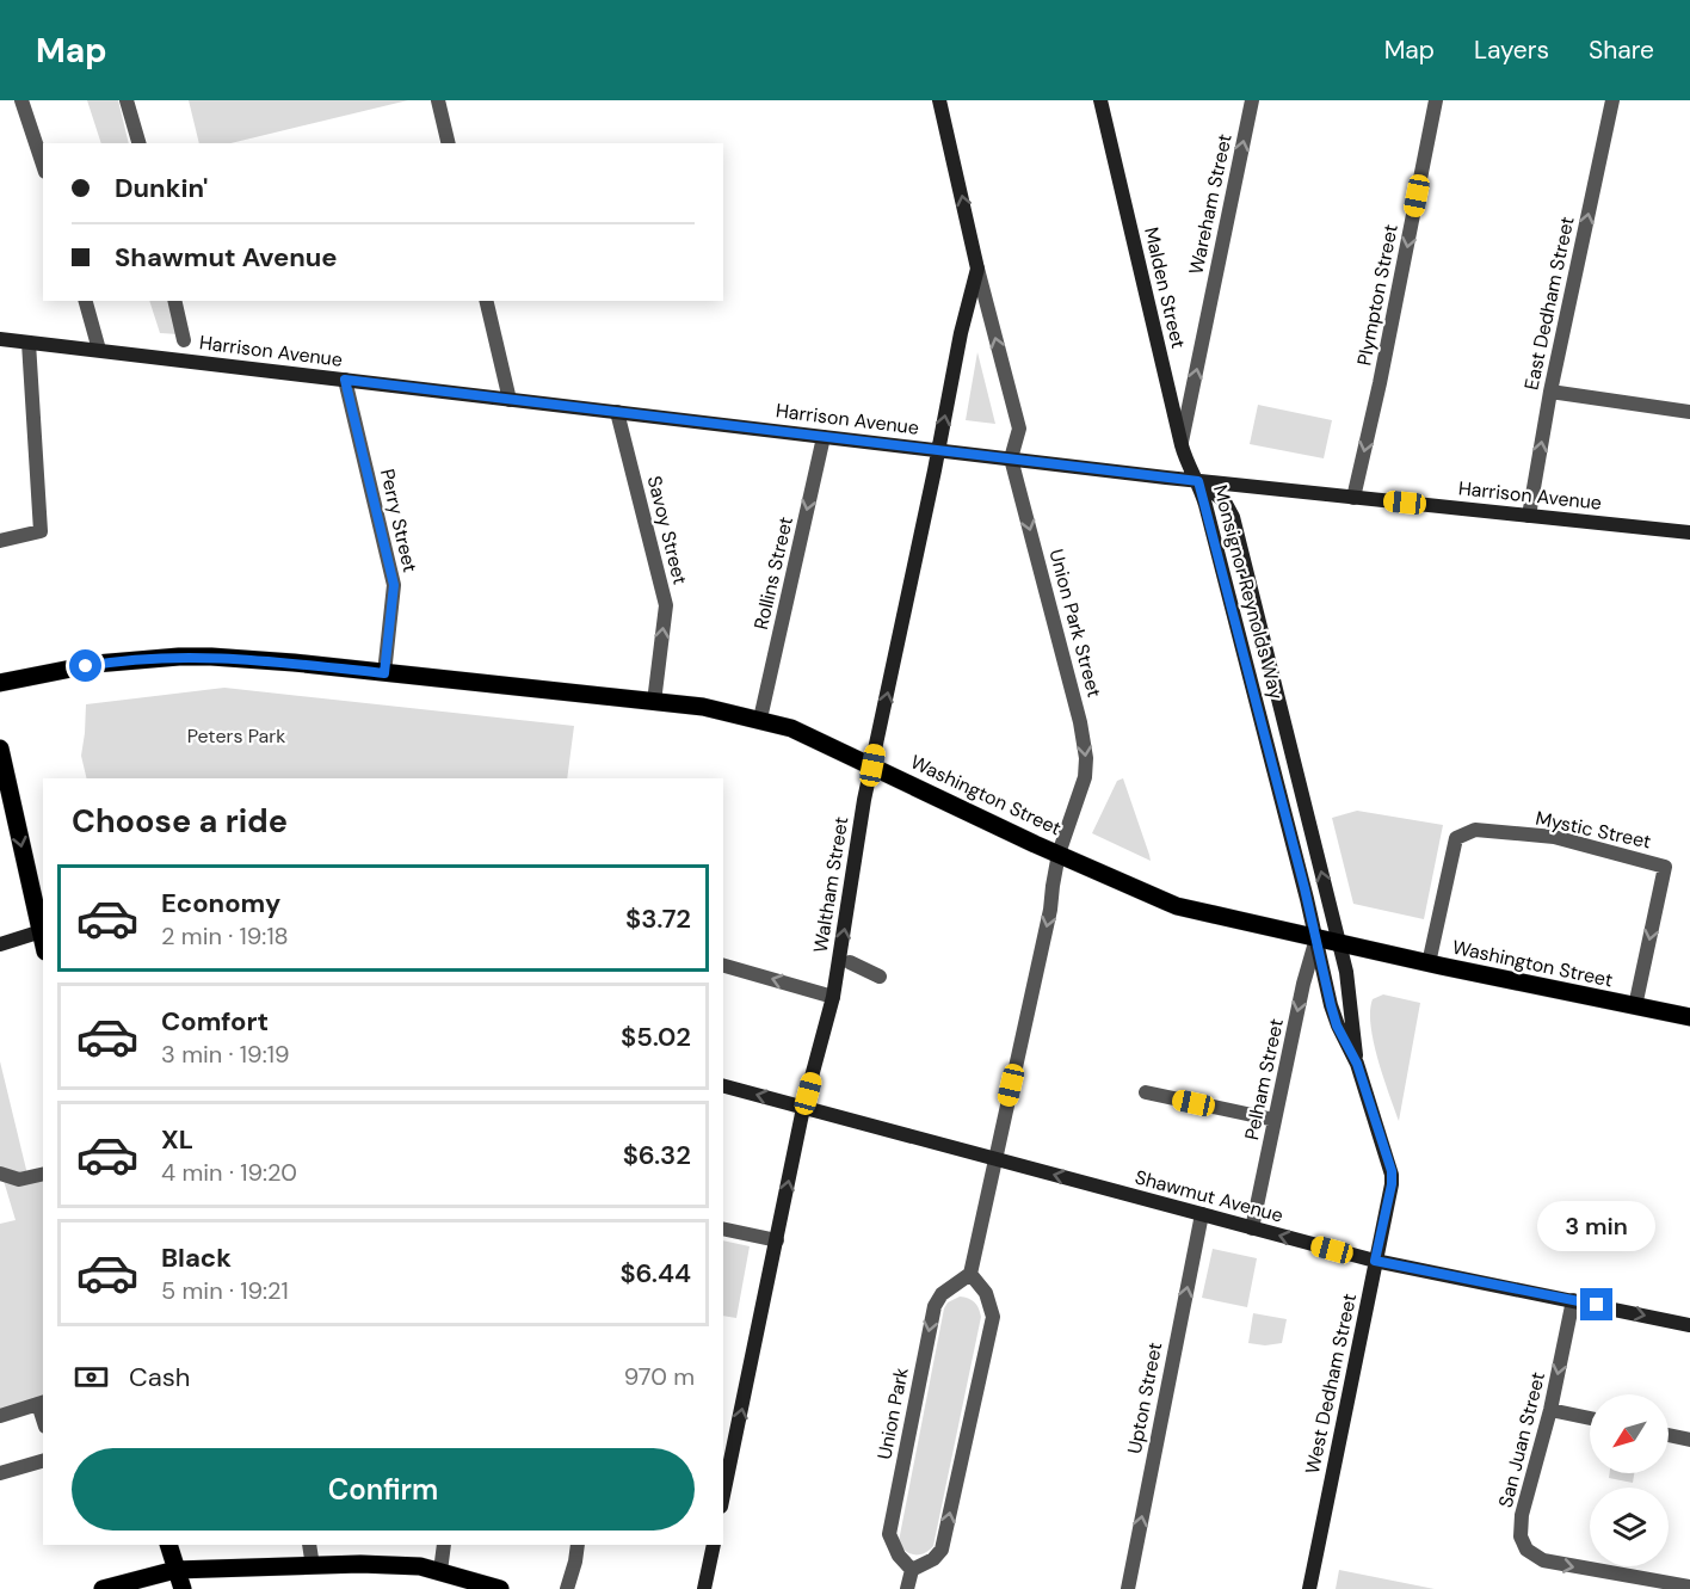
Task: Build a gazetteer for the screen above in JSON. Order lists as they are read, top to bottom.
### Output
{
  "streets": {
    "main road": [
      "Malden Street",
      "Harrison Avenue",
      "Monsignor Reynolds Way",
      "Union Park Street",
      "Washington Street",
      "Waltham Street",
      "Shawmut Avenue",
      "West Dedham Street"
    ],
    "street": [
      "Wareham Street",
      "Plympton Street",
      "East Dedham Street",
      "Perry Street",
      "Savoy Street",
      "Rollins Street",
      "Mystic Street",
      "Pelham Street",
      "Upton Street",
      "Union Park",
      "San Juan Street"
    ]
  },
  "crossings": [
    ["Wareham Street", "Malden Street"],
    ["Malden Street", "Harrison Avenue"],
    ["Malden Street", "Monsignor Reynolds Way"],
    ["Plympton Street", "Harrison Avenue"],
    ["East Dedham Street", "Harrison Avenue"],
    ["Harrison Avenue", "Perry Street"],
    ["Harrison Avenue", "Savoy Street"],
    ["Harrison Avenue", "Rollins Street"],
    ["Harrison Avenue", "Monsignor Reynolds Way"],
    ["Harrison Avenue", "Union Park Street"],
    ["Harrison Avenue", "Waltham Street"],
    ["Perry Street", "Washington Street"],
    ["Savoy Street", "Washington Street"],
    ["Rollins Street", "Washington Street"],
    ["Monsignor Reynolds Way", "Washington Street"],
    ["Monsignor Reynolds Way", "Pelham Street"],
    ["Monsignor Reynolds Way", "West Dedham Street"],
    ["Union Park Street", "Washington Street"],
    ["Union Park Street", "Waltham Street"],
    ["Union Park Street", "Shawmut Avenue"],
    ["Washington Street", "Mystic Street"],
    ["Washington Street", "Waltham Street"],
    ["Washington Street", "Pelham Street"],
    ["Washington Street", "West Dedham Street"],
    ["Waltham Street", "Shawmut Avenue"],
    ["Pelham Street", "Shawmut Avenue"],
    ["Pelham Street", "West Dedham Street"],
    ["Shawmut Avenue", "West Dedham Street"],
    ["Shawmut Avenue", "Upton Street"],
    ["Shawmut Avenue", "San Juan Street"]
  ],
  "one_way": [
    "Wareham Street",
    "Plympton Street",
    "East Dedham Street",
    "Savoy Street",
    "Rollins Street",
    "Waltham Street",
    "Pelham Street",
    "Upton Street"
  ],
  "parks": ["Peters Park"],
  "north": "bottom left",
  "page": {
    "header": "Map",
    "nav": ["Map", "Layers", "Share"],
    "banner": ["Dunkin'", "Shawmut Avenue"],
    "heading": "Choose a ride",
    "list": [
      {
        "name": "Economy",
        "note": "2 min · 19:18",
        "value": "$3.72"
      },
      {
        "name": "Comfort",
        "note": "3 min · 19:19",
        "value": "$5.02"
      },
      {
        "name": "XL",
        "note": "4 min · 19:20",
        "value": "$6.32"
      },
      {
        "name": "Black",
        "note": "5 min · 19:21",
        "value": "$6.44"
      }
    ],
    "bubble": "3 min",
    "pay": ["Cash", "970 m"],
    "buttons": "Confirm"
  }
}
